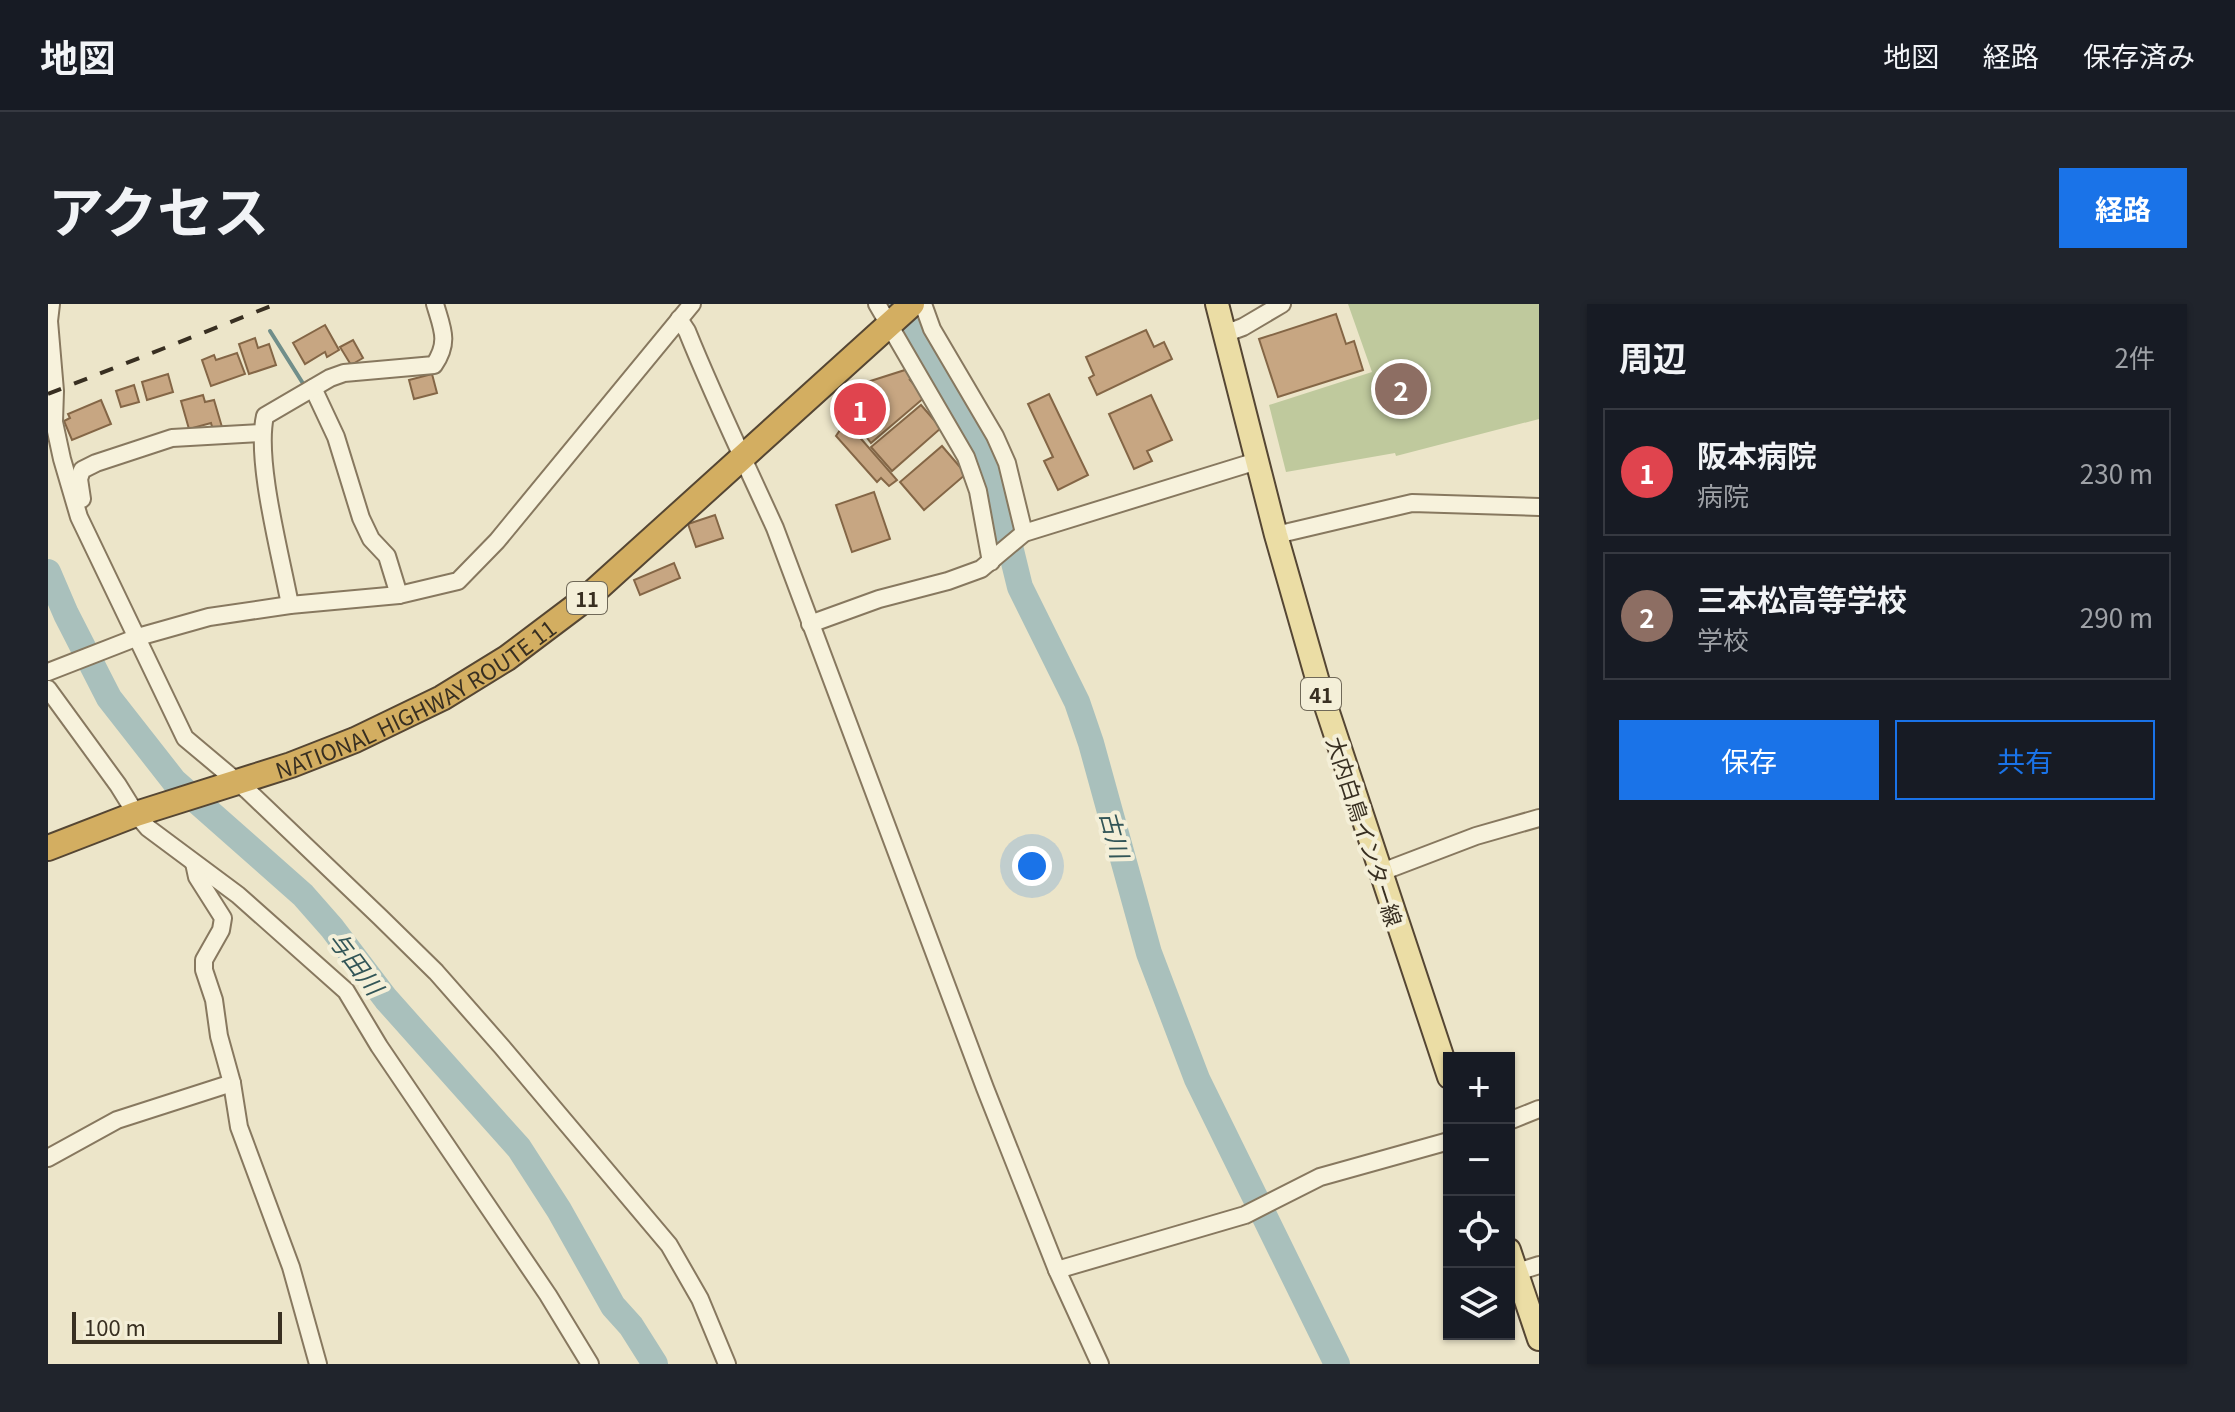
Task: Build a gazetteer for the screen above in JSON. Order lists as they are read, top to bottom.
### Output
{
  "streets": {
    "highway": ["11", "NATIONAL HIGHWAY ROUTE 11"],
    "main road": ["41", "大内白鳥インター線"]
  },
  "water": ["古川", "与田川"],
  "scale_bar": "100 m",
  "page": {
    "header": "地図",
    "nav": ["地図", "経路", "保存済み"],
    "title": "アクセス",
    "buttons": [
      "経路",
      ["保存", "共有"]
    ],
    "heading": ["周辺", "2件"],
    "pins": ["2", "1"],
    "list": [
      {
        "mark": "1",
        "name": "阪本病院",
        "note": "病院",
        "value": "230 m"
      },
      {
        "mark": "2",
        "name": "三本松高等学校",
        "note": "学校",
        "value": "290 m"
      }
    ],
    "map_buttons": ["+", "−"],
    "scale": "100 m"
  }
}
